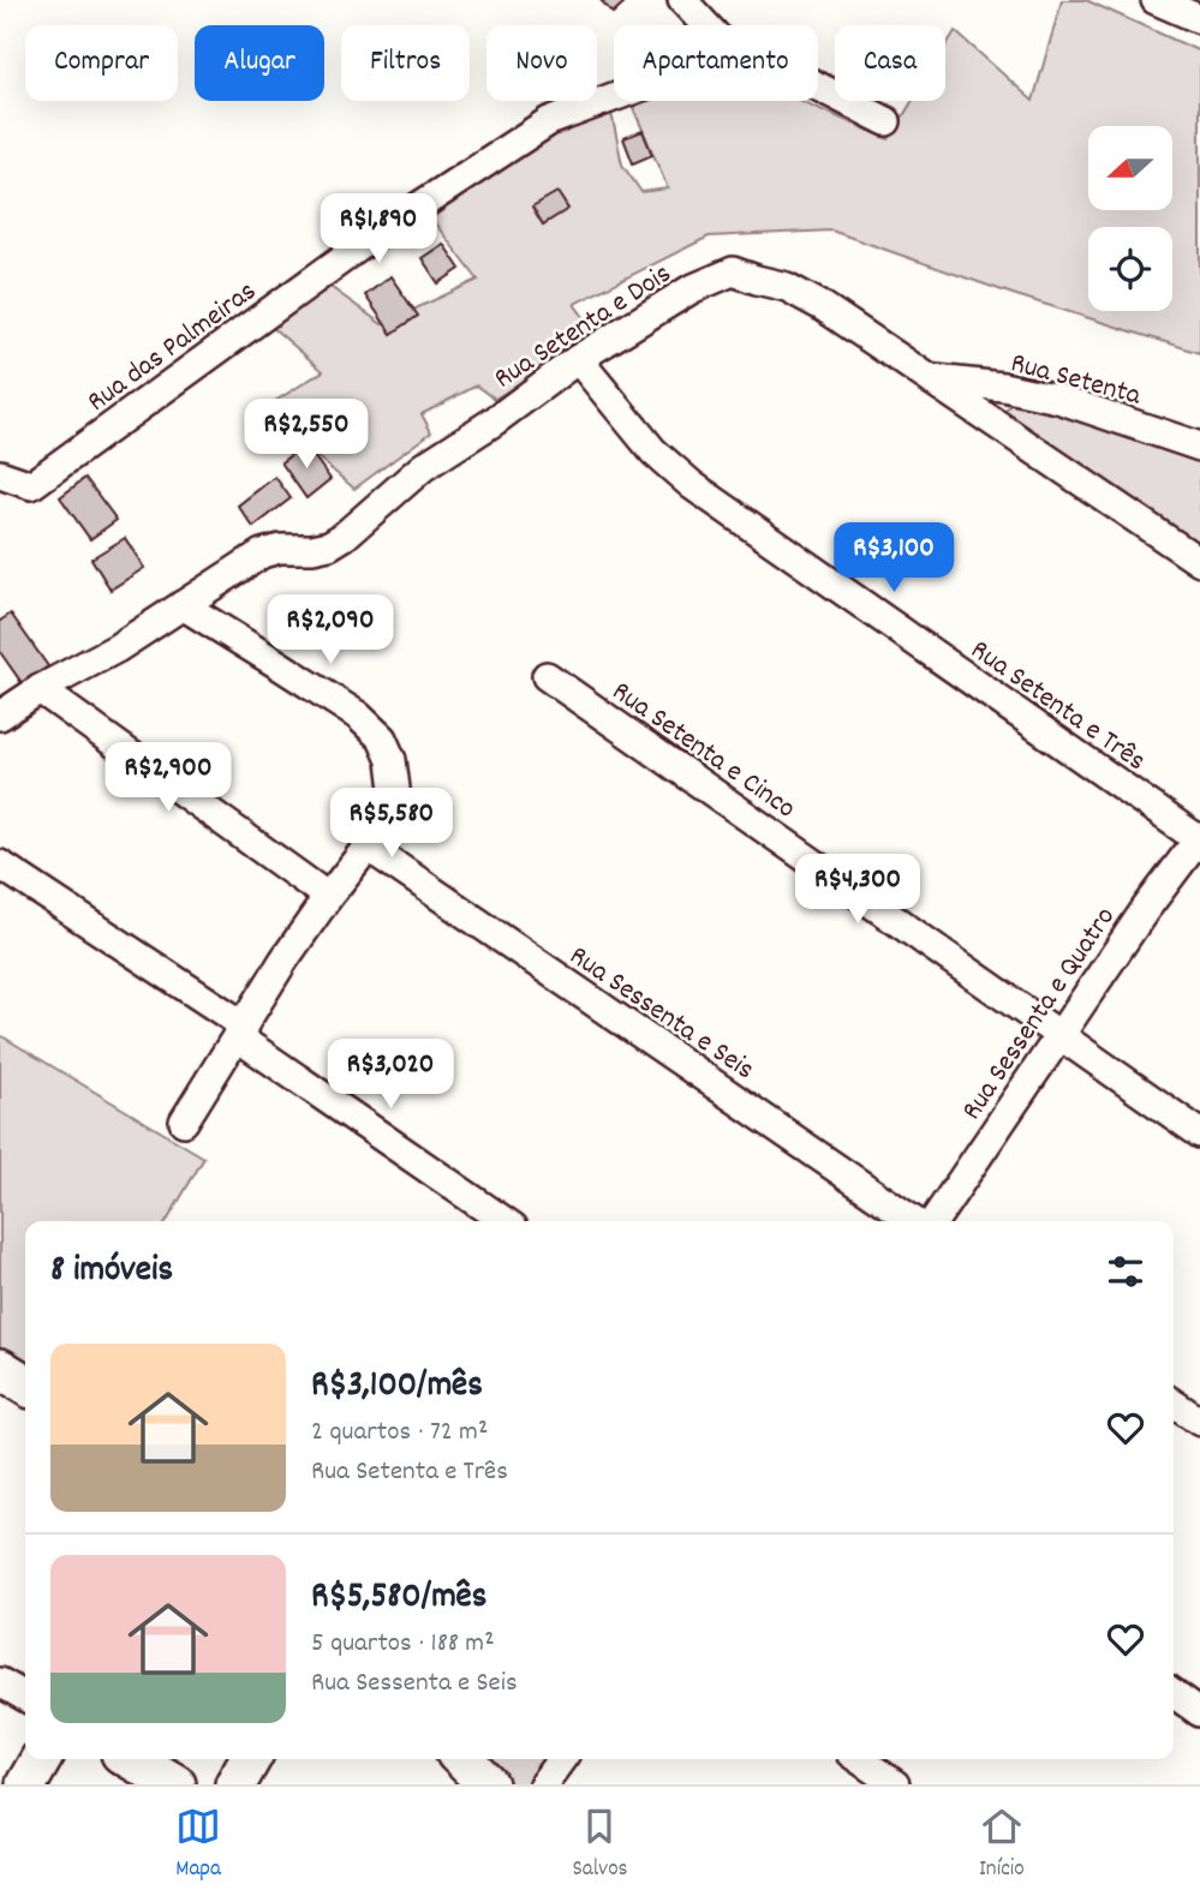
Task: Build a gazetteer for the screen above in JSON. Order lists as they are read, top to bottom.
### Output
{
  "streets": {
    "street": [
      "Rua Setenta e Dois",
      "Rua das Palmeiras",
      "Rua Setenta",
      "Rua Setenta e Três",
      "Rua Setenta e Cinco",
      "Rua Sessenta e Seis",
      "Rua Sessenta e Quatro"
    ]
  },
  "crossings": [
    ["Rua Setenta e Dois", "Rua Setenta"],
    ["Rua Setenta e Dois", "Rua Setenta e Três"],
    ["Rua Setenta e Três", "Rua Sessenta e Quatro"],
    ["Rua Setenta e Cinco", "Rua Sessenta e Quatro"]
  ],
  "north": "left",
  "page": {
    "chip": [
      "Comprar",
      "Alugar",
      "Filtros",
      "Novo",
      "Apartamento",
      "Casa"
    ],
    "price": [
      "R$1,890",
      "R$2,550",
      "R$3,100",
      "R$2,090",
      "R$2,900",
      "R$5,580",
      "R$4,300",
      "R$3,020"
    ],
    "heading": "8 imóveis",
    "list": [
      {
        "name": "R$3,100/mês",
        "note": "2 quartos · 72 m² · Rua Setenta e Três"
      },
      {
        "name": "R$5,580/mês",
        "note": "5 quartos · 188 m² · Rua Sessenta e Seis"
      }
    ],
    "tabs": ["Mapa", "Salvos", "Início"]
  }
}
